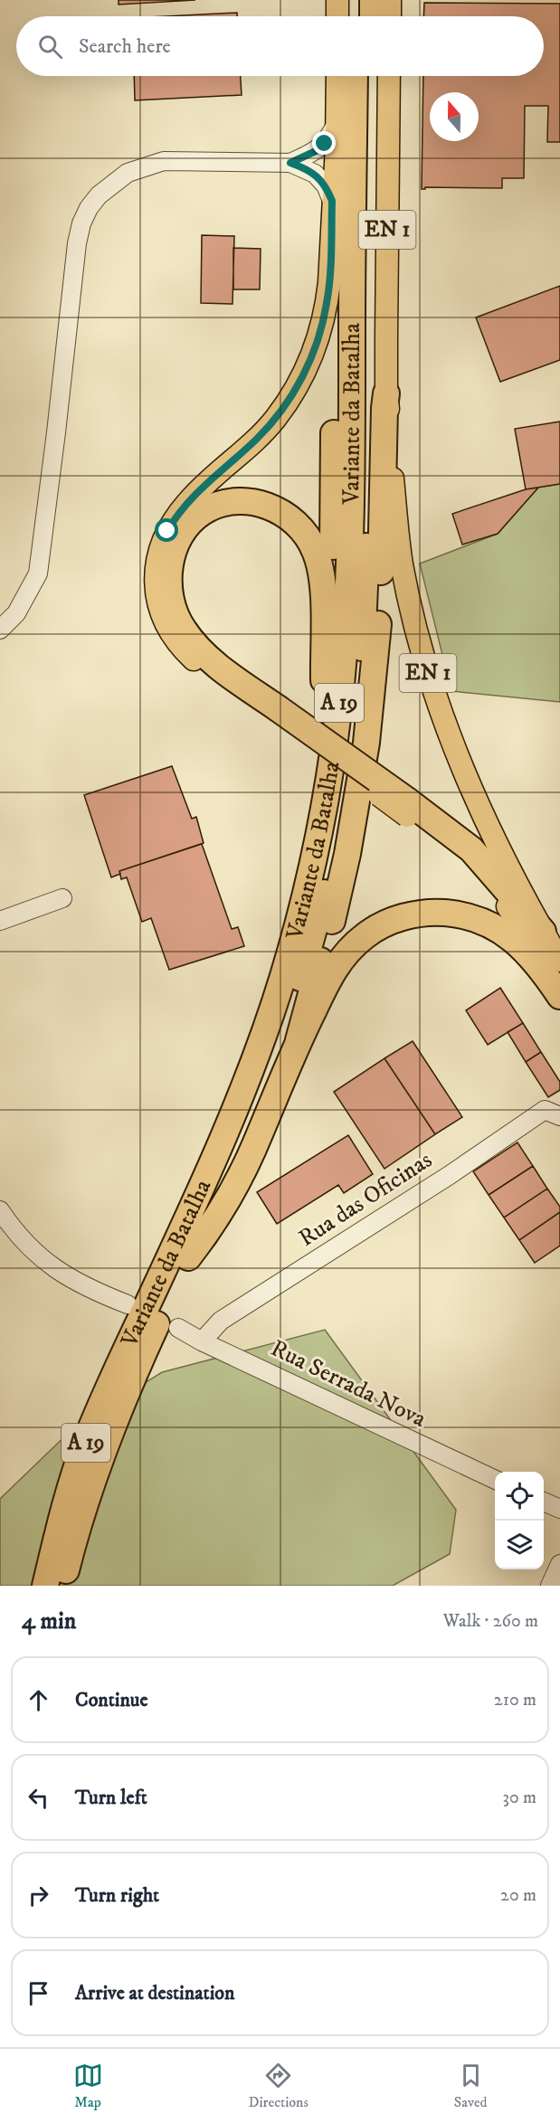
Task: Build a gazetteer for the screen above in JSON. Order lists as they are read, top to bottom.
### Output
{
  "streets": {
    "highway": ["Variante da Batalha", "A 19"],
    "main road": ["EN 1"],
    "street": ["Rua das Oficinas", "Rua Serrada Nova"]
  },
  "crossings": [
    ["Rua das Oficinas", "Rua Serrada Nova"]
  ],
  "north": "top",
  "page": {
    "search": "Search here",
    "heading": ["4 min", "Walk · 260 m"],
    "list": [
      ["Continue", "210 m"],
      ["Turn left", "30 m"],
      ["Turn right", "20 m"],
      "Arrive at destination"
    ],
    "nav": ["Map", "Directions", "Saved"]
  }
}
